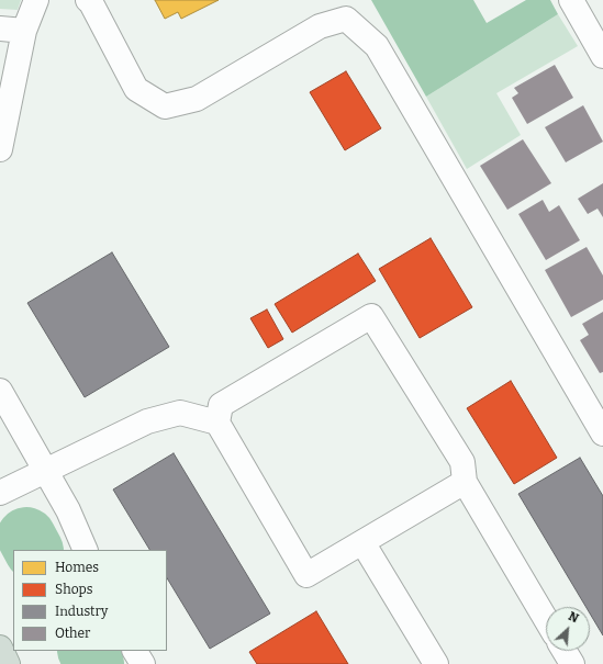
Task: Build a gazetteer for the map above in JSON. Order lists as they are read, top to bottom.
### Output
{
  "legend": [
    "Homes",
    "Shops",
    "Industry",
    "Other"
  ],
  "north": "top right"
}
